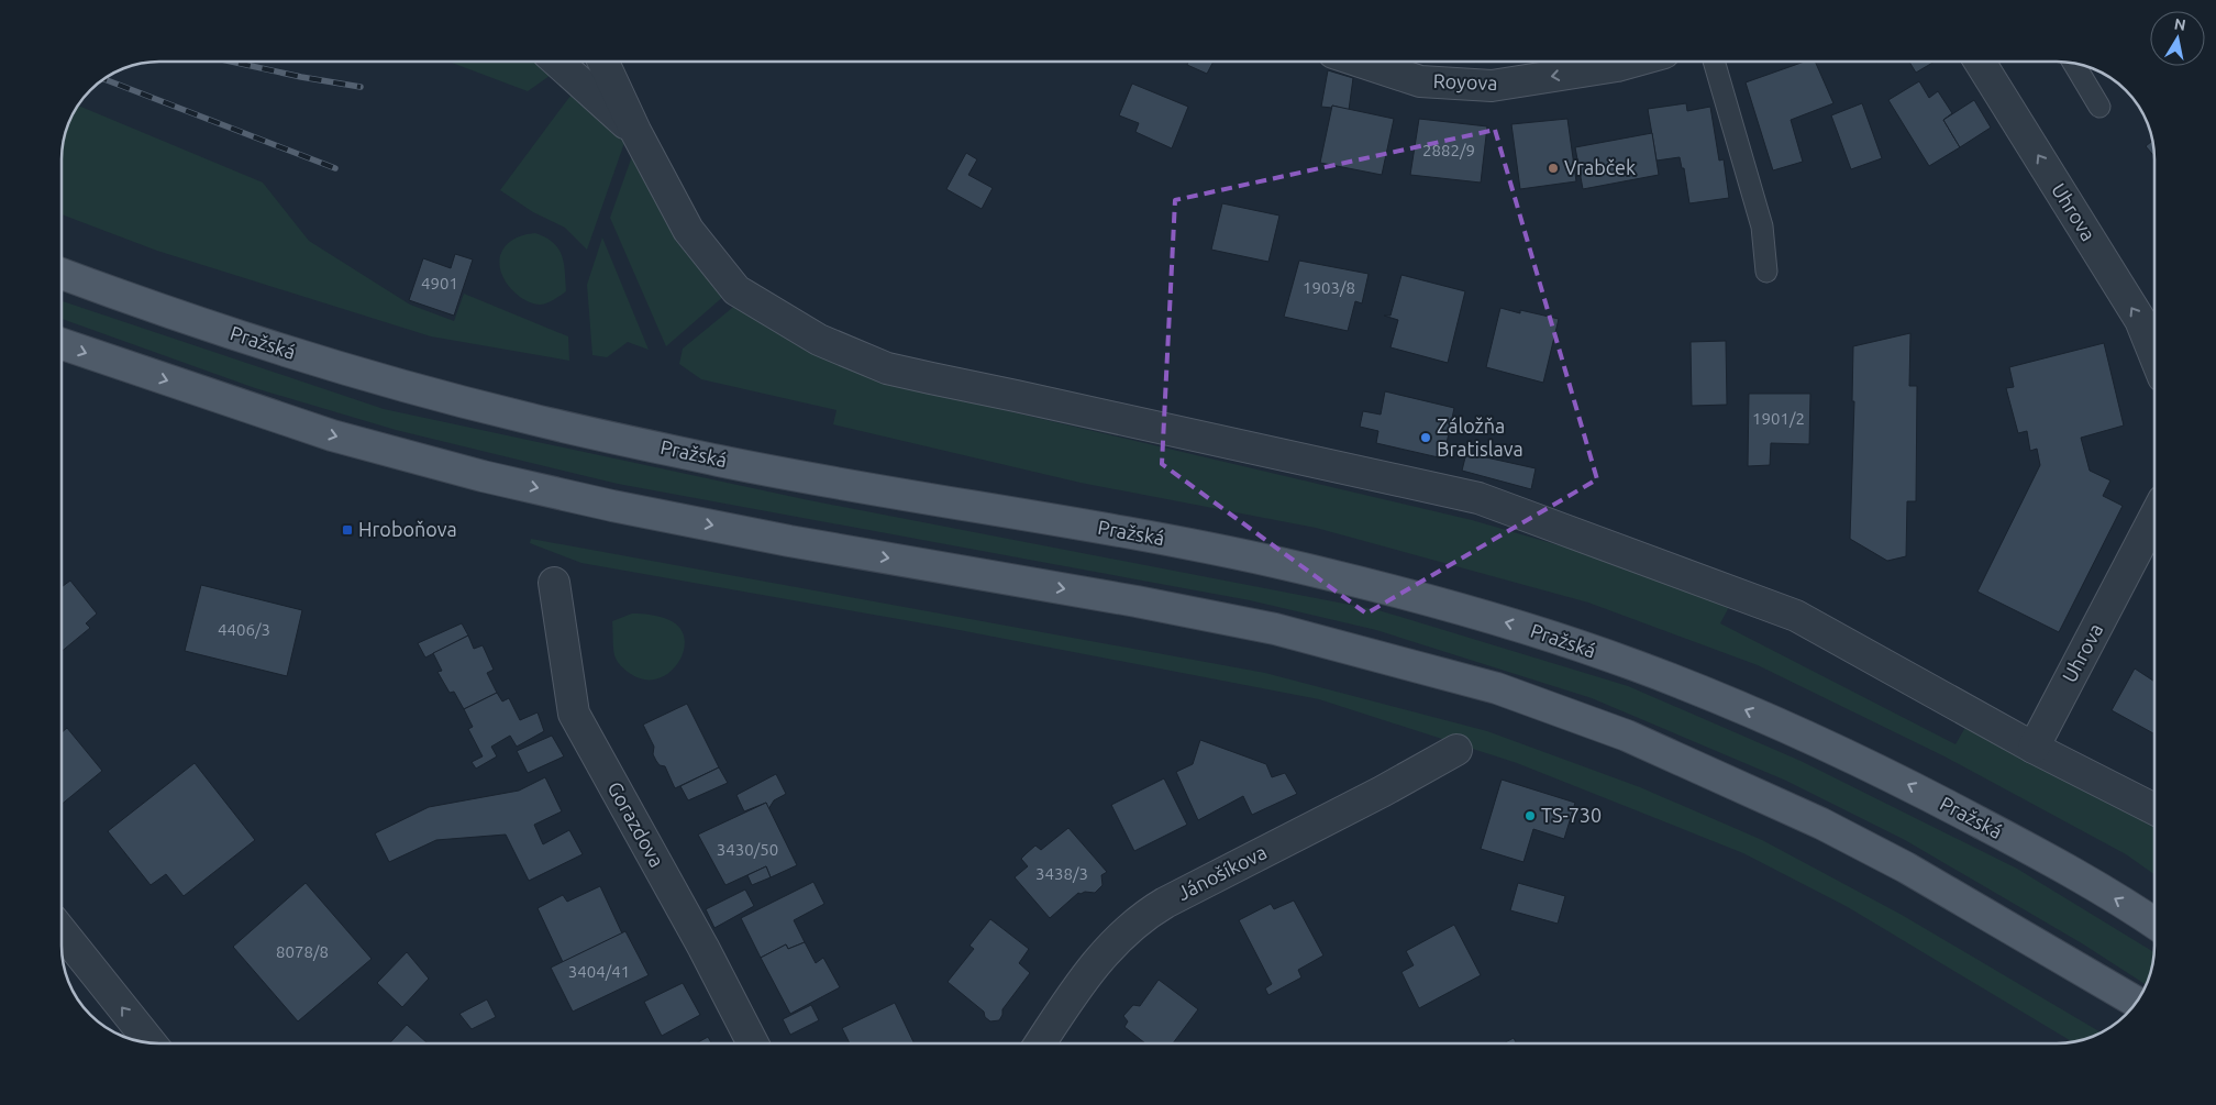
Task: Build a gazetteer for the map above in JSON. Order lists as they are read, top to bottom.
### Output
{
  "streets": {
    "main road": ["Pražská"],
    "street": [
      "Royova",
      "Uhrova",
      "Gorazdova",
      "Jánošíkova"
    ]
  },
  "one_way": ["Royova", "Uhrova"],
  "places": {
    "other": ["Vrabček", "Záložňa Bratislava", "TS-730"],
    "transit": ["Hroboňova"]
  },
  "house_numbers": [
    "2882/9",
    "4901",
    "1903/8",
    "1901/2",
    "4406/3",
    "3430/50",
    "3438/3",
    "8078/8",
    "3404/41"
  ],
  "north": "top"
}
